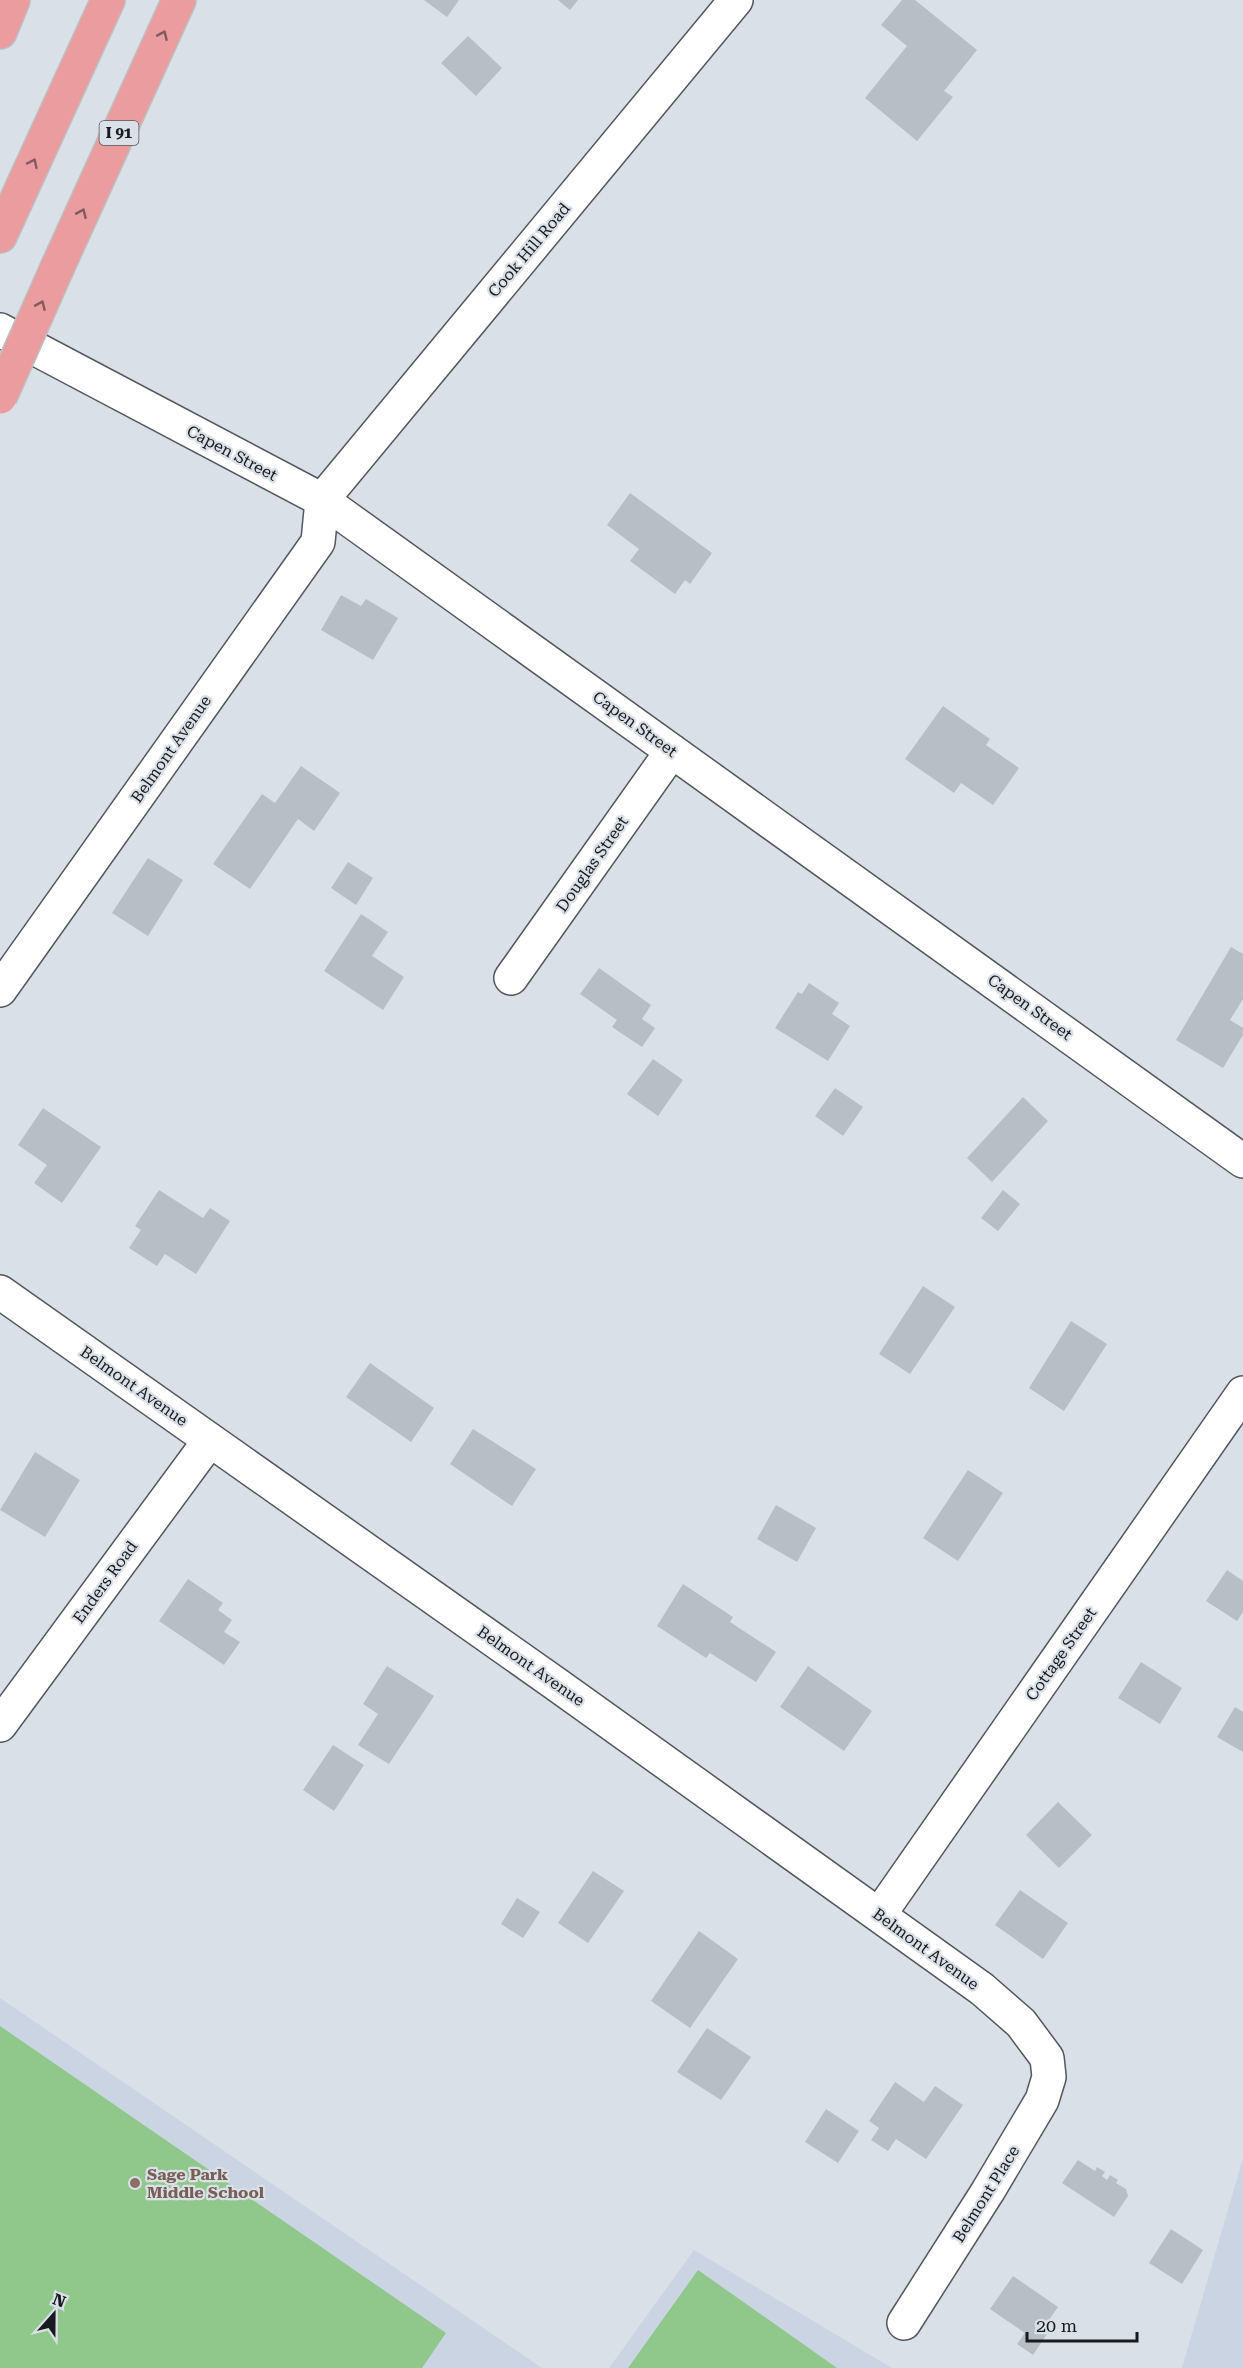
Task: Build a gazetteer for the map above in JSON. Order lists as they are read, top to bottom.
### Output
{
  "streets": {
    "highway": ["I 91"],
    "street": [
      "Cook Hill Road",
      "Capen Street",
      "Belmont Avenue",
      "Douglas Street",
      "Enders Road",
      "Cottage Street",
      "Belmont Place"
    ]
  },
  "crossings": [
    ["Cook Hill Road", "Capen Street"],
    ["Cook Hill Road", "Belmont Avenue"],
    ["Capen Street", "Belmont Avenue"],
    ["Capen Street", "Douglas Street"],
    ["Belmont Avenue", "Enders Road"],
    ["Belmont Avenue", "Cottage Street"],
    ["Belmont Avenue", "Belmont Place"]
  ],
  "places": ["Sage Park Middle School"],
  "scale_bar": "20 m",
  "north": "top"
}
